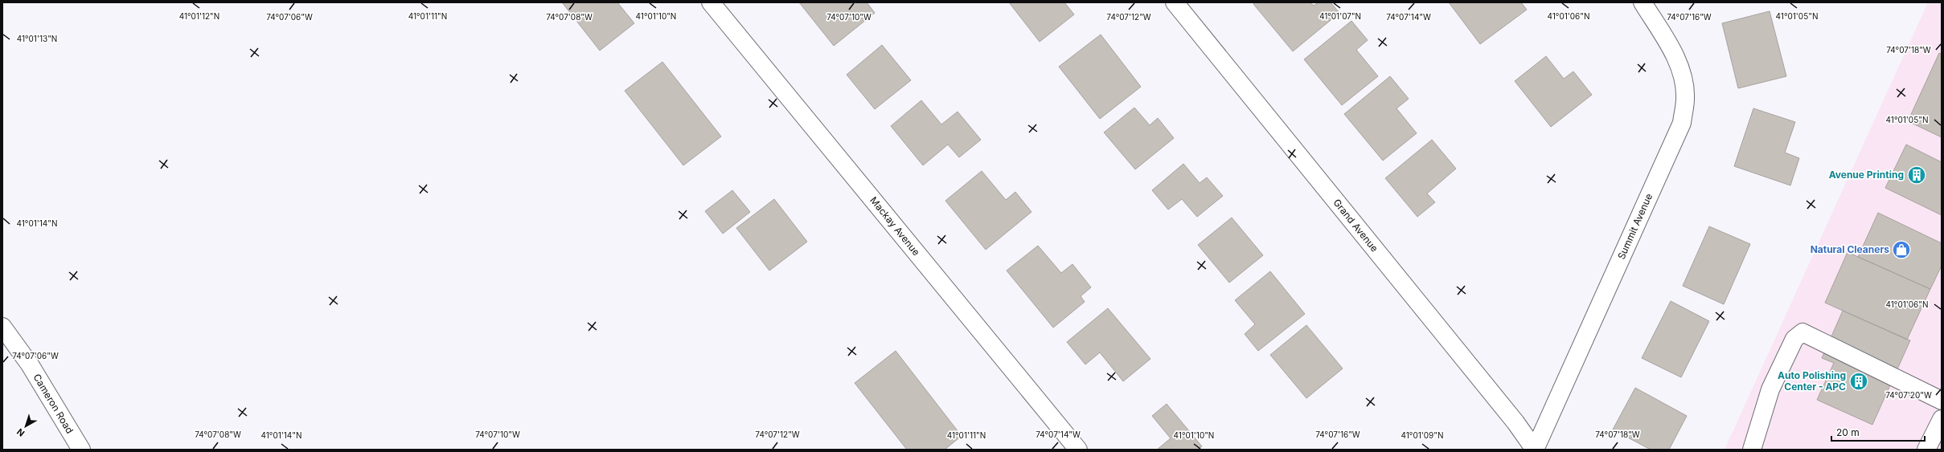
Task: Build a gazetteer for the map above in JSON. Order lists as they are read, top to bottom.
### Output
{
  "streets": {
    "street": [
      "Grand Avenue",
      "Mackay Avenue",
      "Summit Avenue",
      "Cameron Road"
    ]
  },
  "crossings": [
    ["Grand Avenue", "Summit Avenue"]
  ],
  "places": {
    "building": ["Avenue Printing", "Auto Polishing Center - APC"],
    "shop": ["Natural Cleaners"]
  },
  "scale_bar": "20 m",
  "north": "bottom left",
  "coordinates": [
    "41°01'12\"N",
    "41°01'11\"N",
    "41°01'10\"N",
    "41°01'07\"N",
    "41°01'06\"N",
    "41°01'05\"N",
    "74°07'06\"W",
    "74°07'08\"W",
    "74°07'10\"W",
    "74°07'12\"W",
    "74°07'14\"W",
    "74°07'16\"W",
    "41°01'13\"N",
    "74°07'18\"W",
    "41°01'14\"N",
    "74°07'20\"W",
    "41°01'09\"N"
  ]
}
